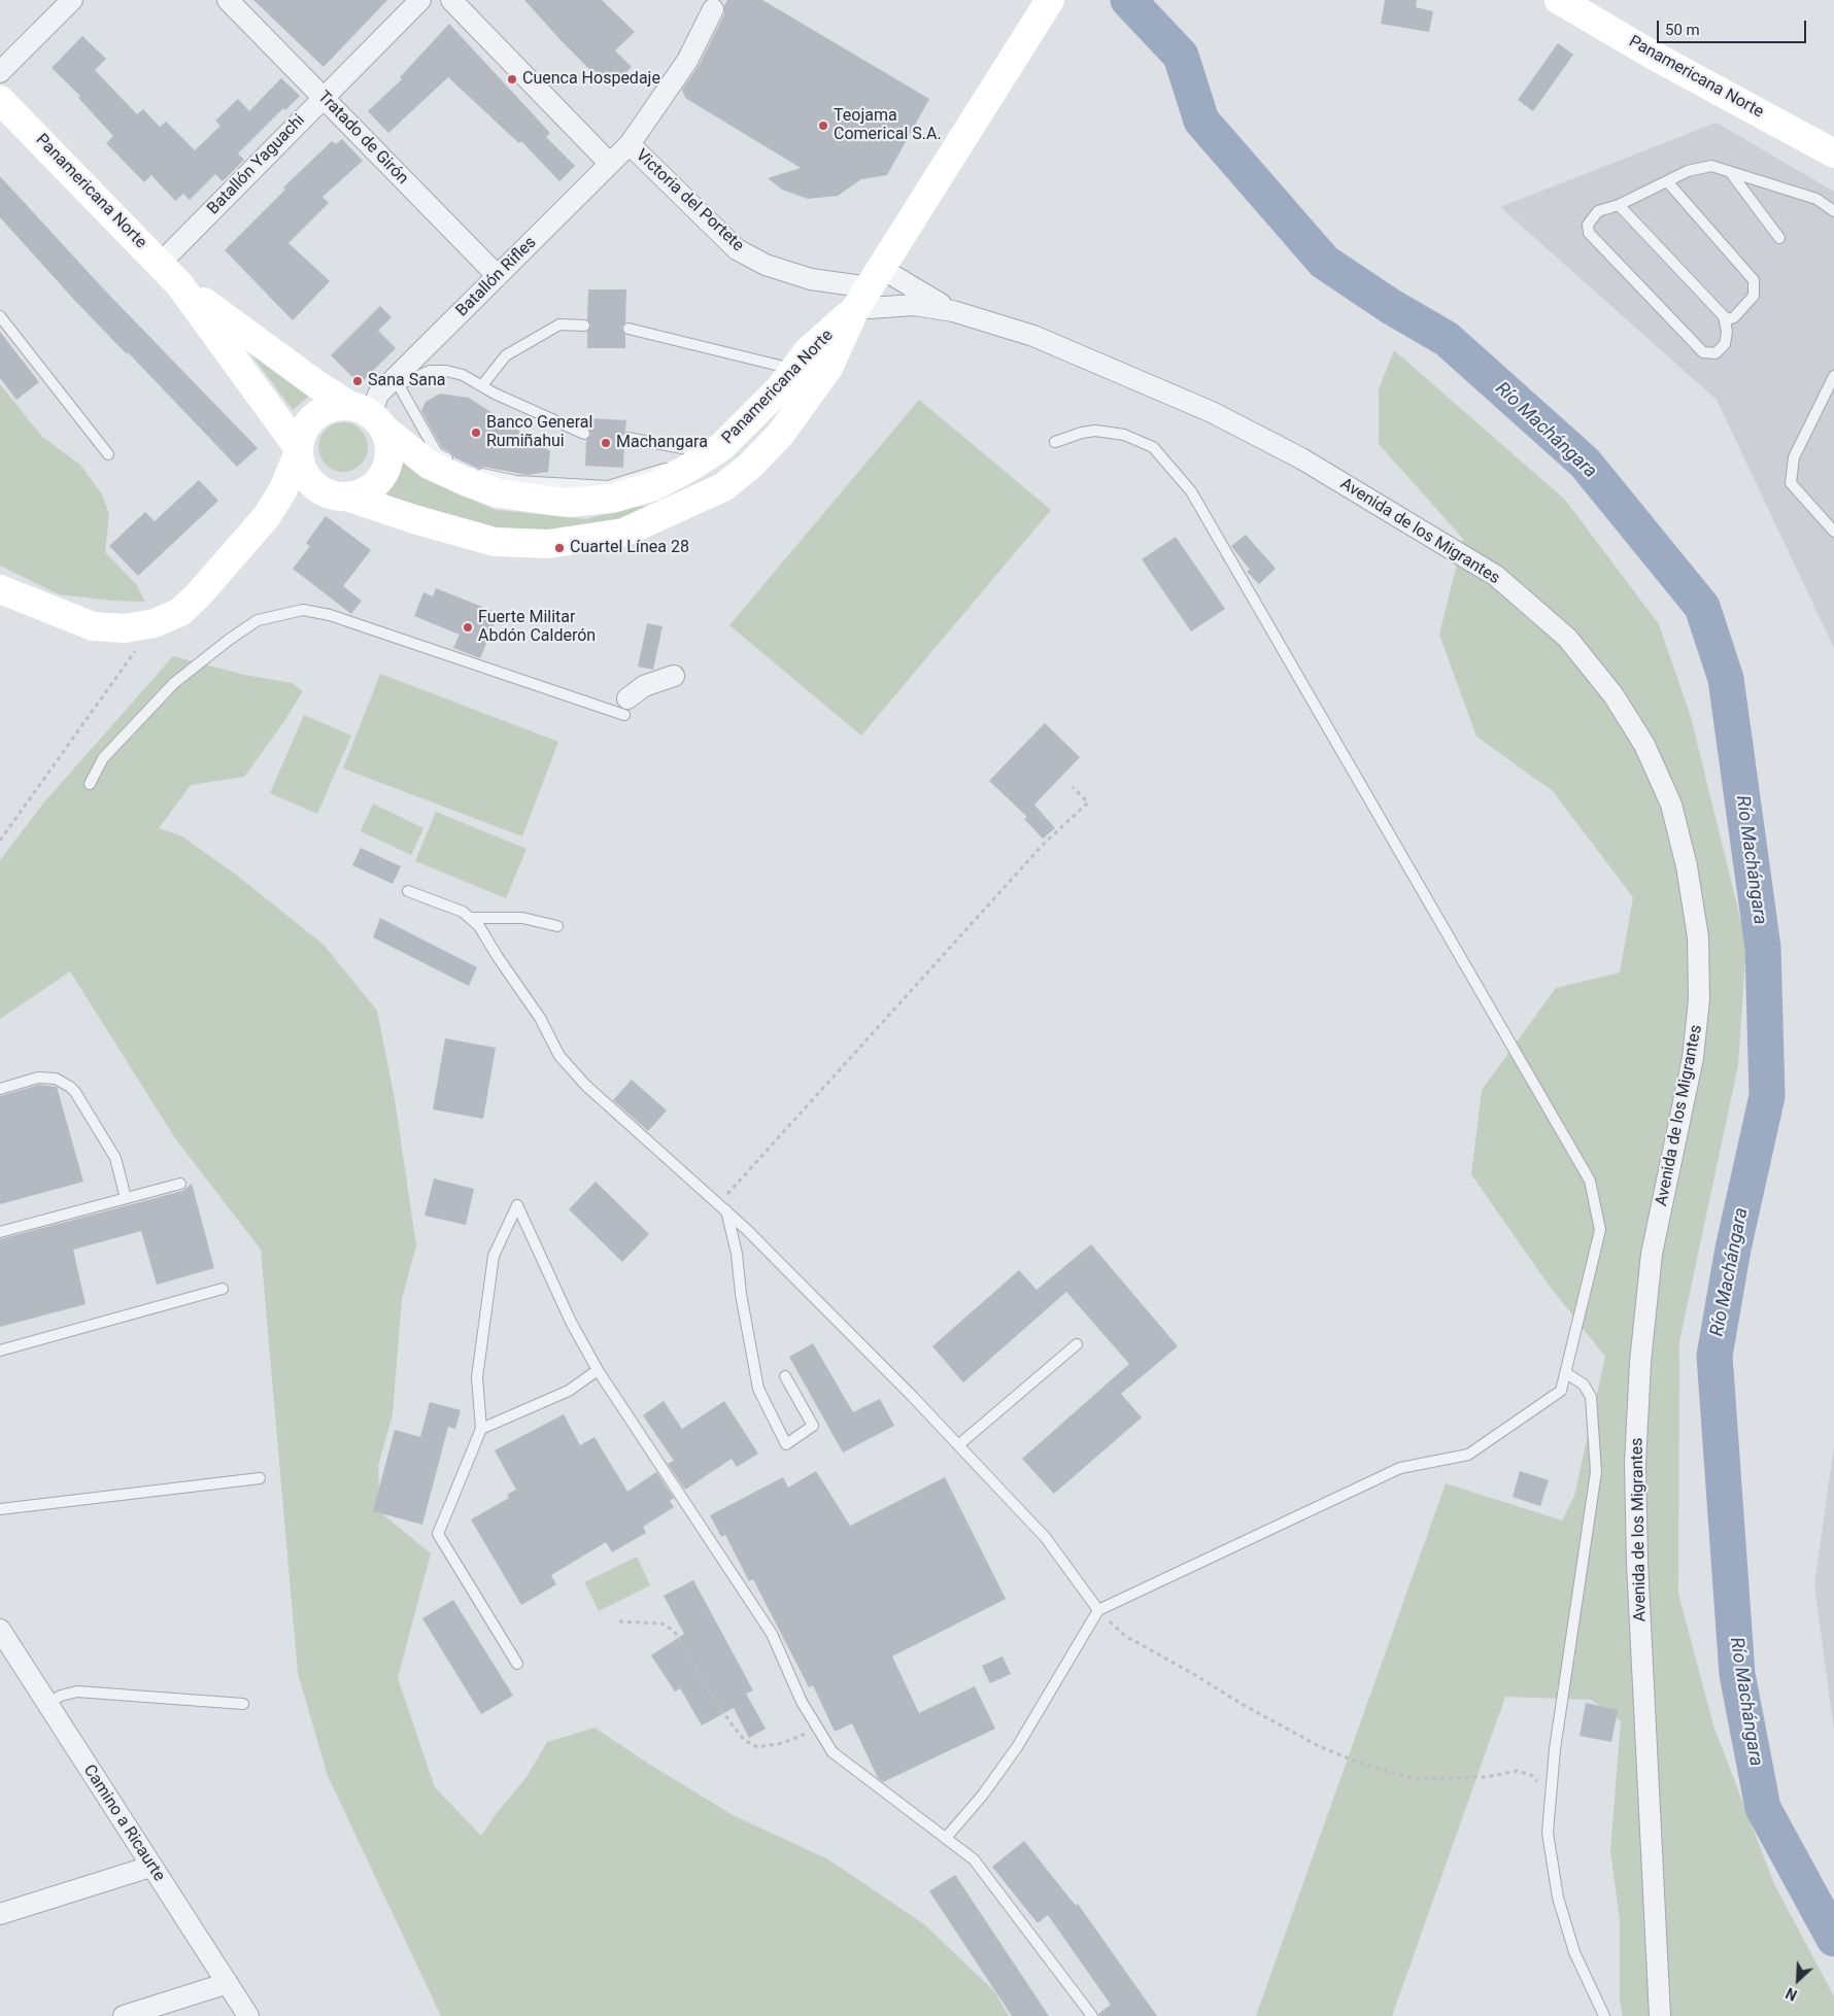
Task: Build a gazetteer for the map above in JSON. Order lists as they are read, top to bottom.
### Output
{
  "streets": {
    "main road": ["Panamericana Norte"],
    "street": [
      "Tratado de Girón",
      "Batallón Yaguachi",
      "Victoria del Portete",
      "Batallón Rifles",
      "Avenida de los Migrantes",
      "Camino a Ricaurte"
    ]
  },
  "crossings": [
    ["Panamericana Norte", "Batallón Yaguachi"],
    ["Panamericana Norte", "Victoria del Portete"],
    ["Panamericana Norte", "Batallón Rifles"],
    ["Tratado de Girón", "Batallón Yaguachi"],
    ["Tratado de Girón", "Batallón Rifles"],
    ["Victoria del Portete", "Batallón Rifles"]
  ],
  "water": ["Río Machángara"],
  "places": [
    "Cuenca Hospedaje",
    "Teojama Comerical S.A.",
    "Sana Sana",
    "Banco General Rumiñahui",
    "Machangara",
    "Cuartel Línea 28",
    "Fuerte Militar Abdón Calderón"
  ],
  "scale_bar": "50 m",
  "north": "bottom left"
}
